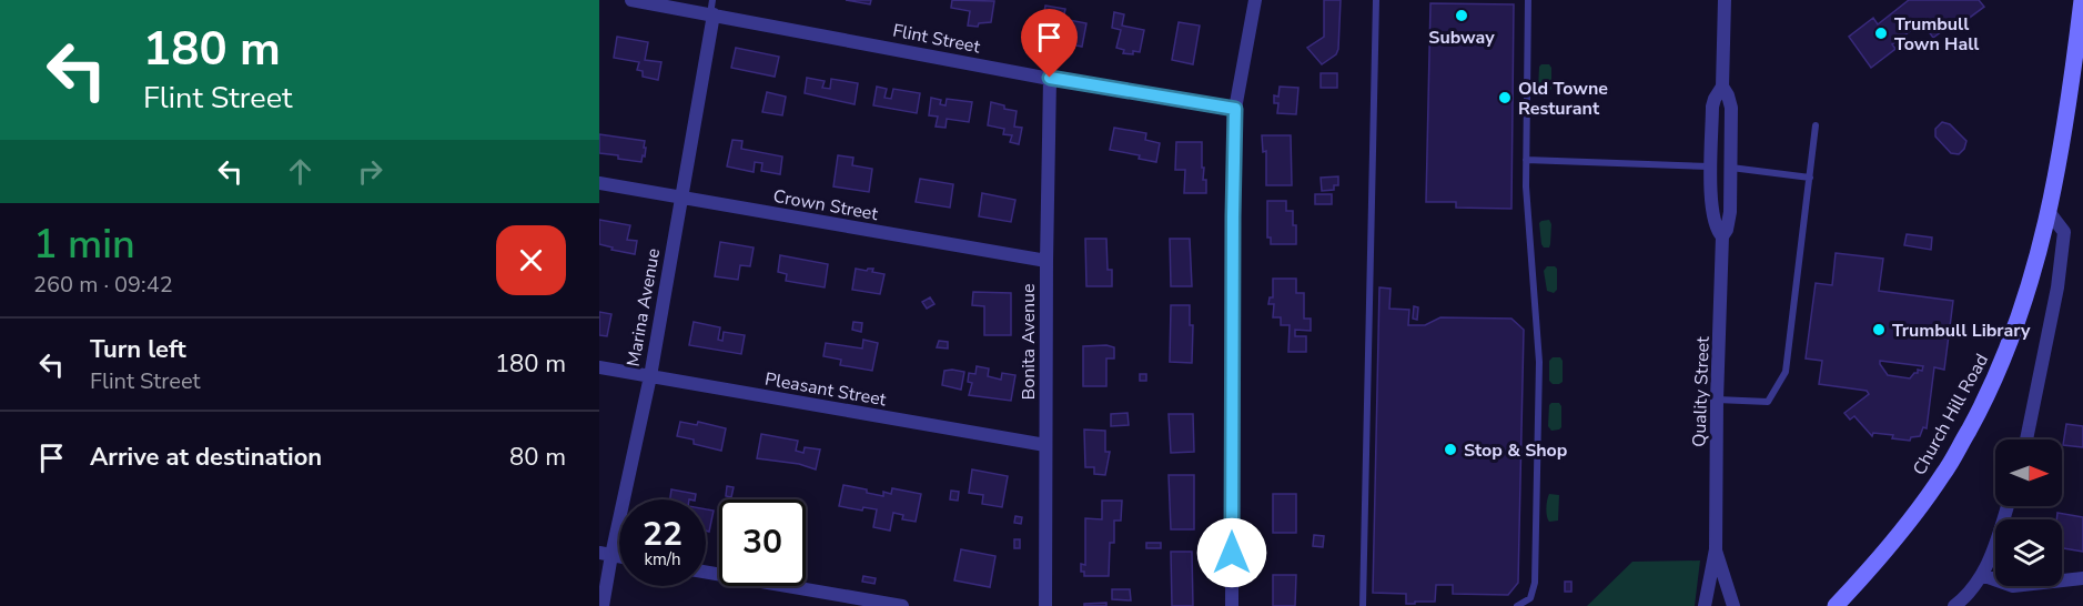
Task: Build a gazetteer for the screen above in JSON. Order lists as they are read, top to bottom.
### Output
{
  "streets": {
    "main road": ["Church Hill Road"],
    "street": [
      "Flint Street",
      "Crown Street",
      "Marina Avenue",
      "Bonita Avenue",
      "Pleasant Street",
      "Quality Street"
    ]
  },
  "crossings": [
    ["Flint Street", "Marina Avenue"],
    ["Flint Street", "Bonita Avenue"],
    ["Crown Street", "Marina Avenue"],
    ["Crown Street", "Bonita Avenue"],
    ["Marina Avenue", "Pleasant Street"],
    ["Bonita Avenue", "Pleasant Street"]
  ],
  "places": [
    "Subway",
    "Trumbull Town Hall",
    "Old Towne Resturant",
    "Trumbull Library",
    "Stop & Shop"
  ],
  "north": "right",
  "page": {
    "turn": ["180 m", "Flint Street"],
    "heading": ["1 min", "260 m · 09:42"],
    "list": [
      {
        "name": "Turn left",
        "note": "Flint Street",
        "value": "180 m"
      },
      {
        "name": "Arrive at destination",
        "value": "80 m"
      }
    ],
    "speed": "22 km/h",
    "limit": "30"
  }
}
